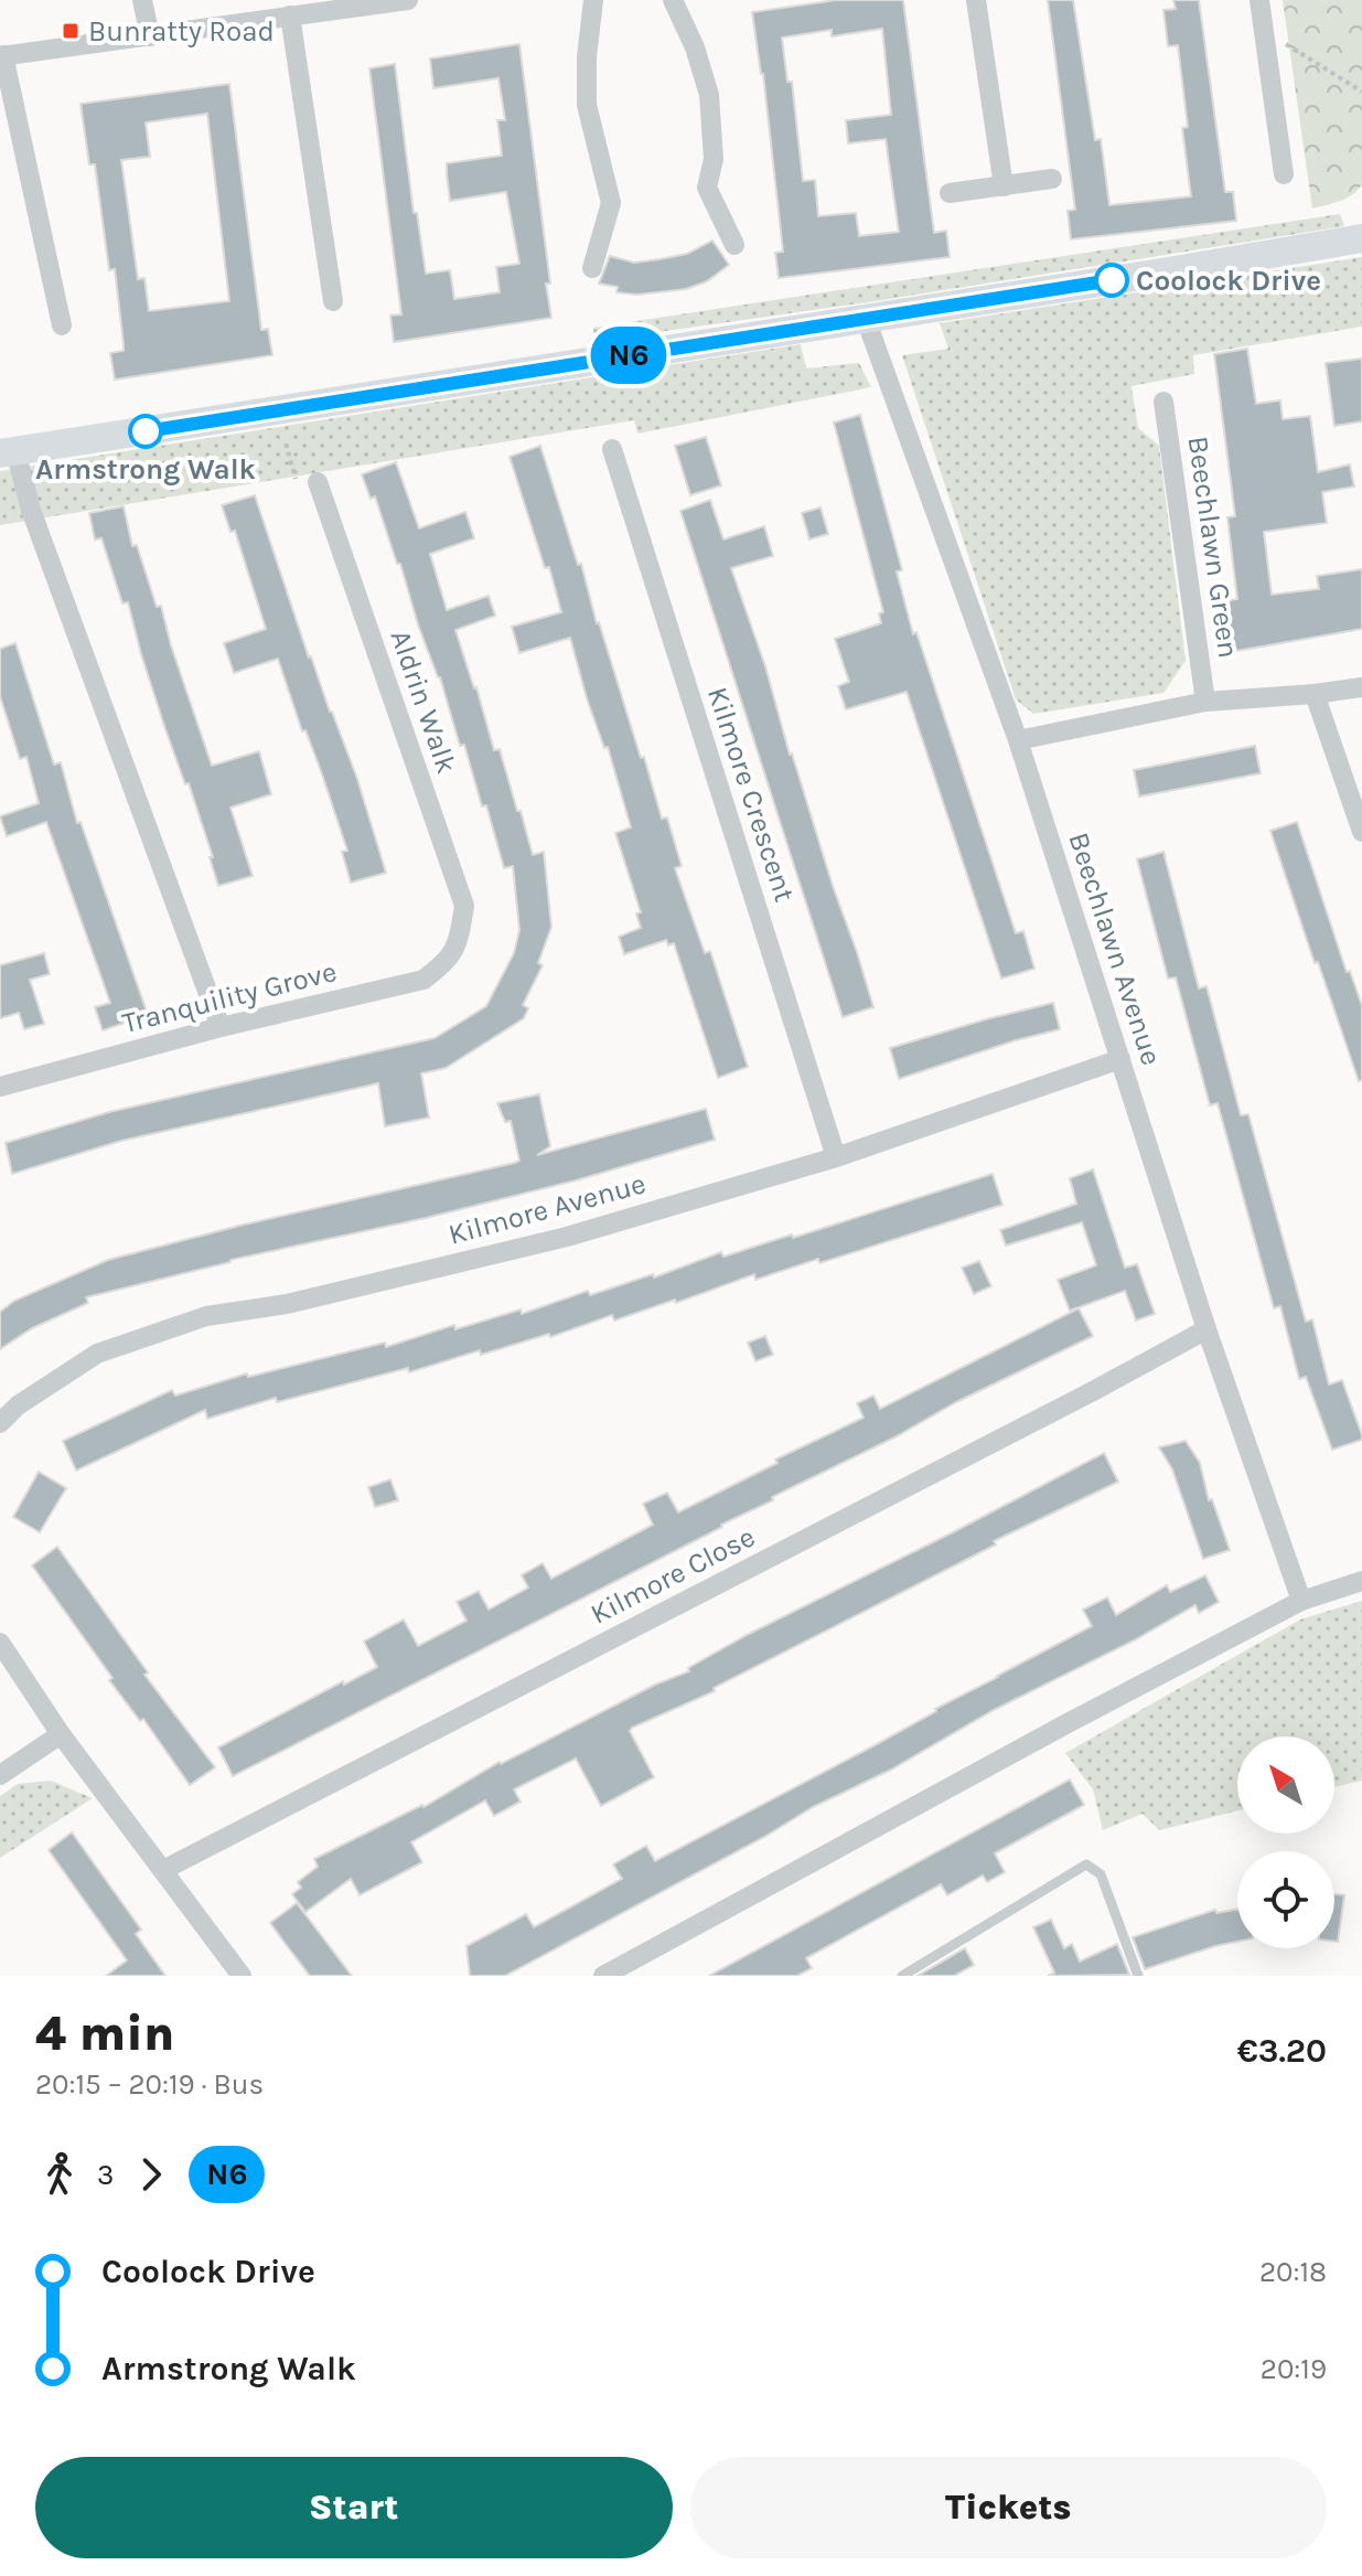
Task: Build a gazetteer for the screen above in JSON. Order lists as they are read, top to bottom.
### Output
{
  "streets": {
    "street": [
      "Beechlawn Green",
      "Aldrin Walk",
      "Kilmore Crescent",
      "Beechlawn Avenue",
      "Tranquility Grove",
      "Kilmore Avenue",
      "Kilmore Close"
    ]
  },
  "crossings": [
    ["Beechlawn Green", "Beechlawn Avenue"],
    ["Aldrin Walk", "Tranquility Grove"],
    ["Kilmore Crescent", "Kilmore Avenue"],
    ["Beechlawn Avenue", "Kilmore Avenue"],
    ["Beechlawn Avenue", "Kilmore Close"]
  ],
  "places": {
    "transit": ["Bunratty Road"],
    "other": ["Coolock Drive", "Armstrong Walk"]
  },
  "lines": ["bus line N6"],
  "north": "top left",
  "page": {
    "on_map": "N6",
    "heading": ["4 min", "20:15 – 20:19 · Bus", "€3.20"],
    "legs": ["3", "N6"],
    "list": [
      {
        "name": "Coolock Drive",
        "value": "20:18"
      },
      {
        "name": "Armstrong Walk",
        "value": "20:19"
      }
    ],
    "buttons": ["Start", "Tickets"]
  }
}
